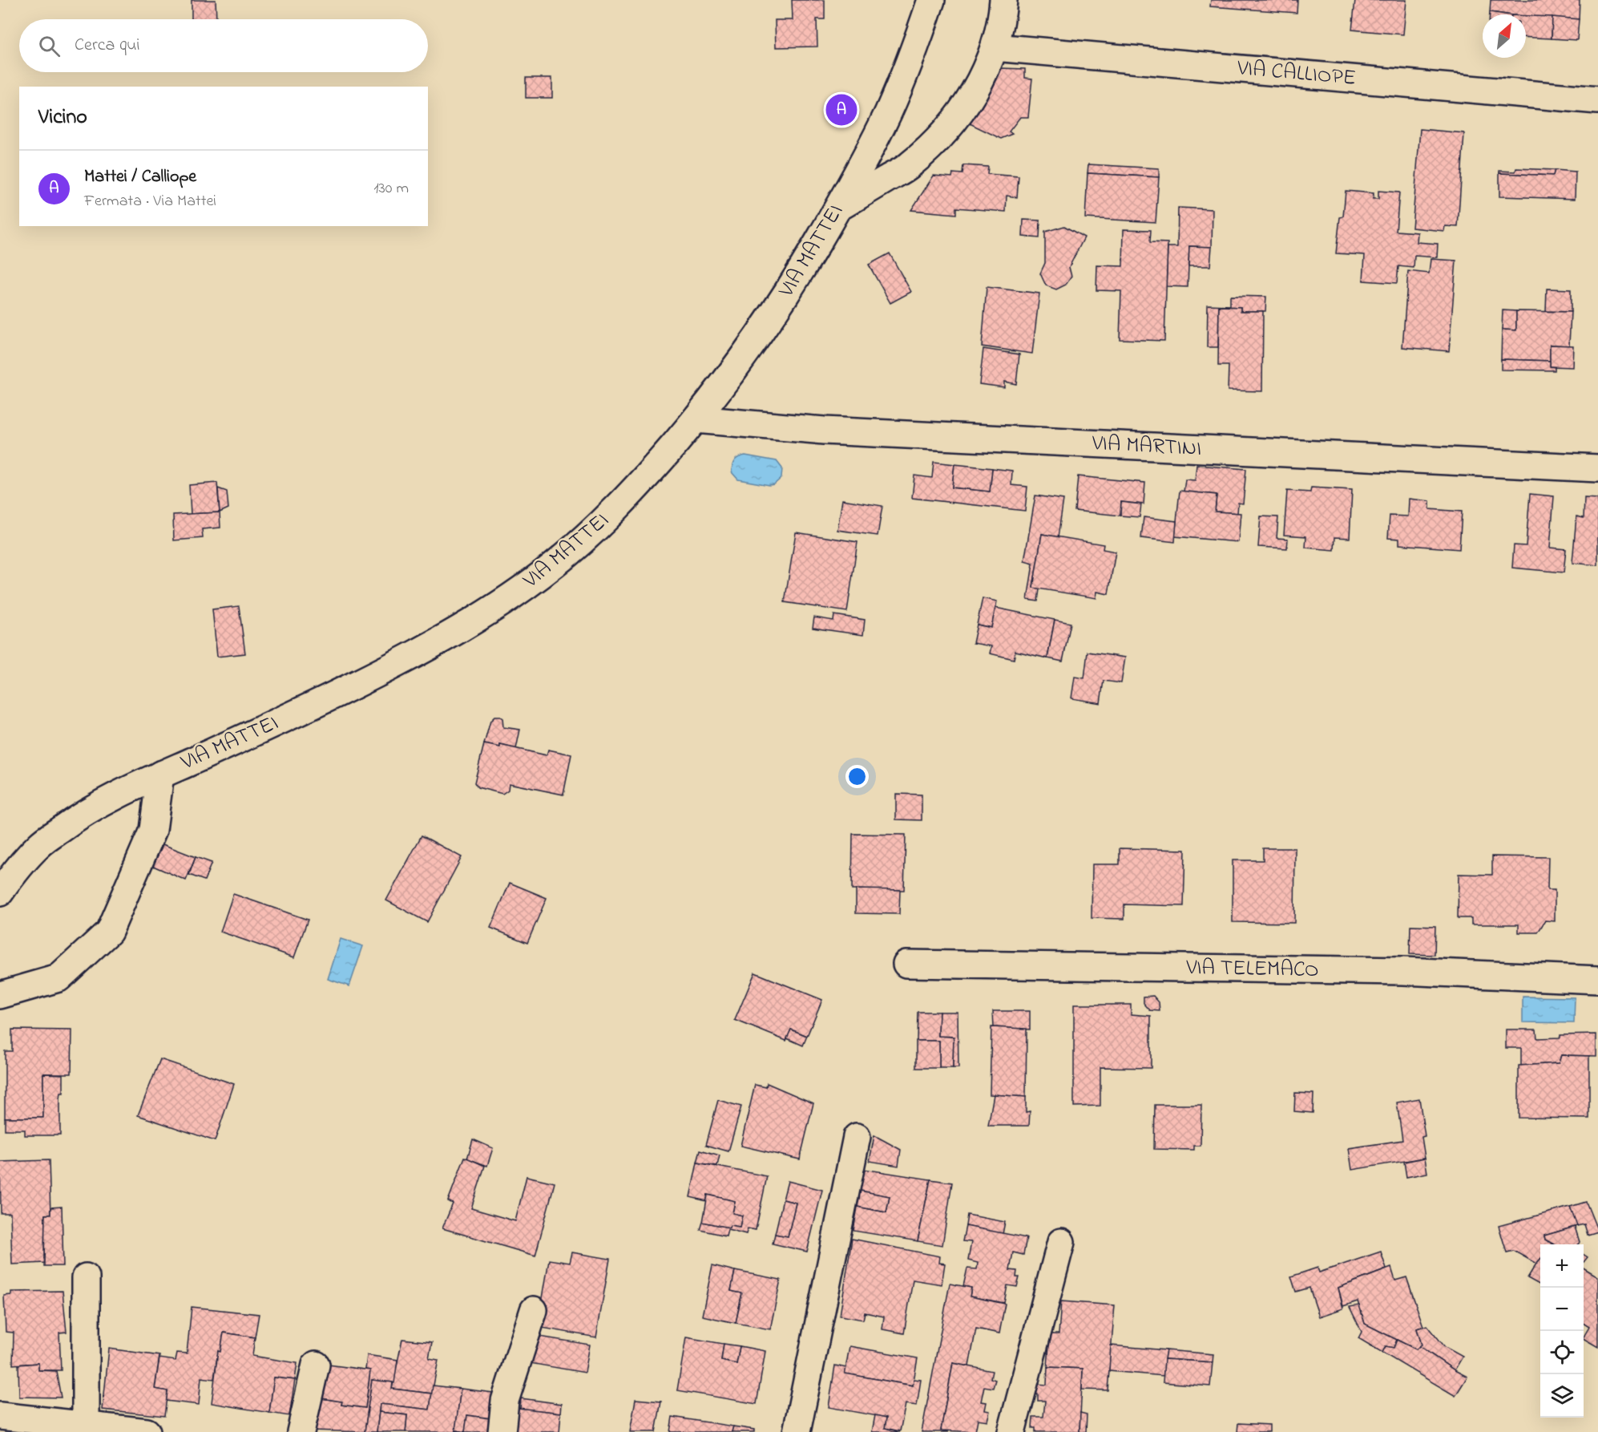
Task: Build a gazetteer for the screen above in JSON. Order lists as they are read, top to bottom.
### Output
{
  "streets": {
    "street": [
      "VIA CALLIOPE",
      "VIA MATTEI",
      "VIA MARTINI",
      "VIA TELEMACO"
    ]
  },
  "crossings": [
    ["VIA MATTEI", "VIA MARTINI"]
  ],
  "north": "top right",
  "page": {
    "search": "Cerca qui",
    "heading": "Vicino",
    "pins": "A",
    "list": [
      {
        "mark": "A",
        "name": "Mattei / Calliope",
        "note": "Fermata · Via Mattei",
        "value": "130 m"
      }
    ],
    "map_buttons": ["+", "−"]
  }
}
